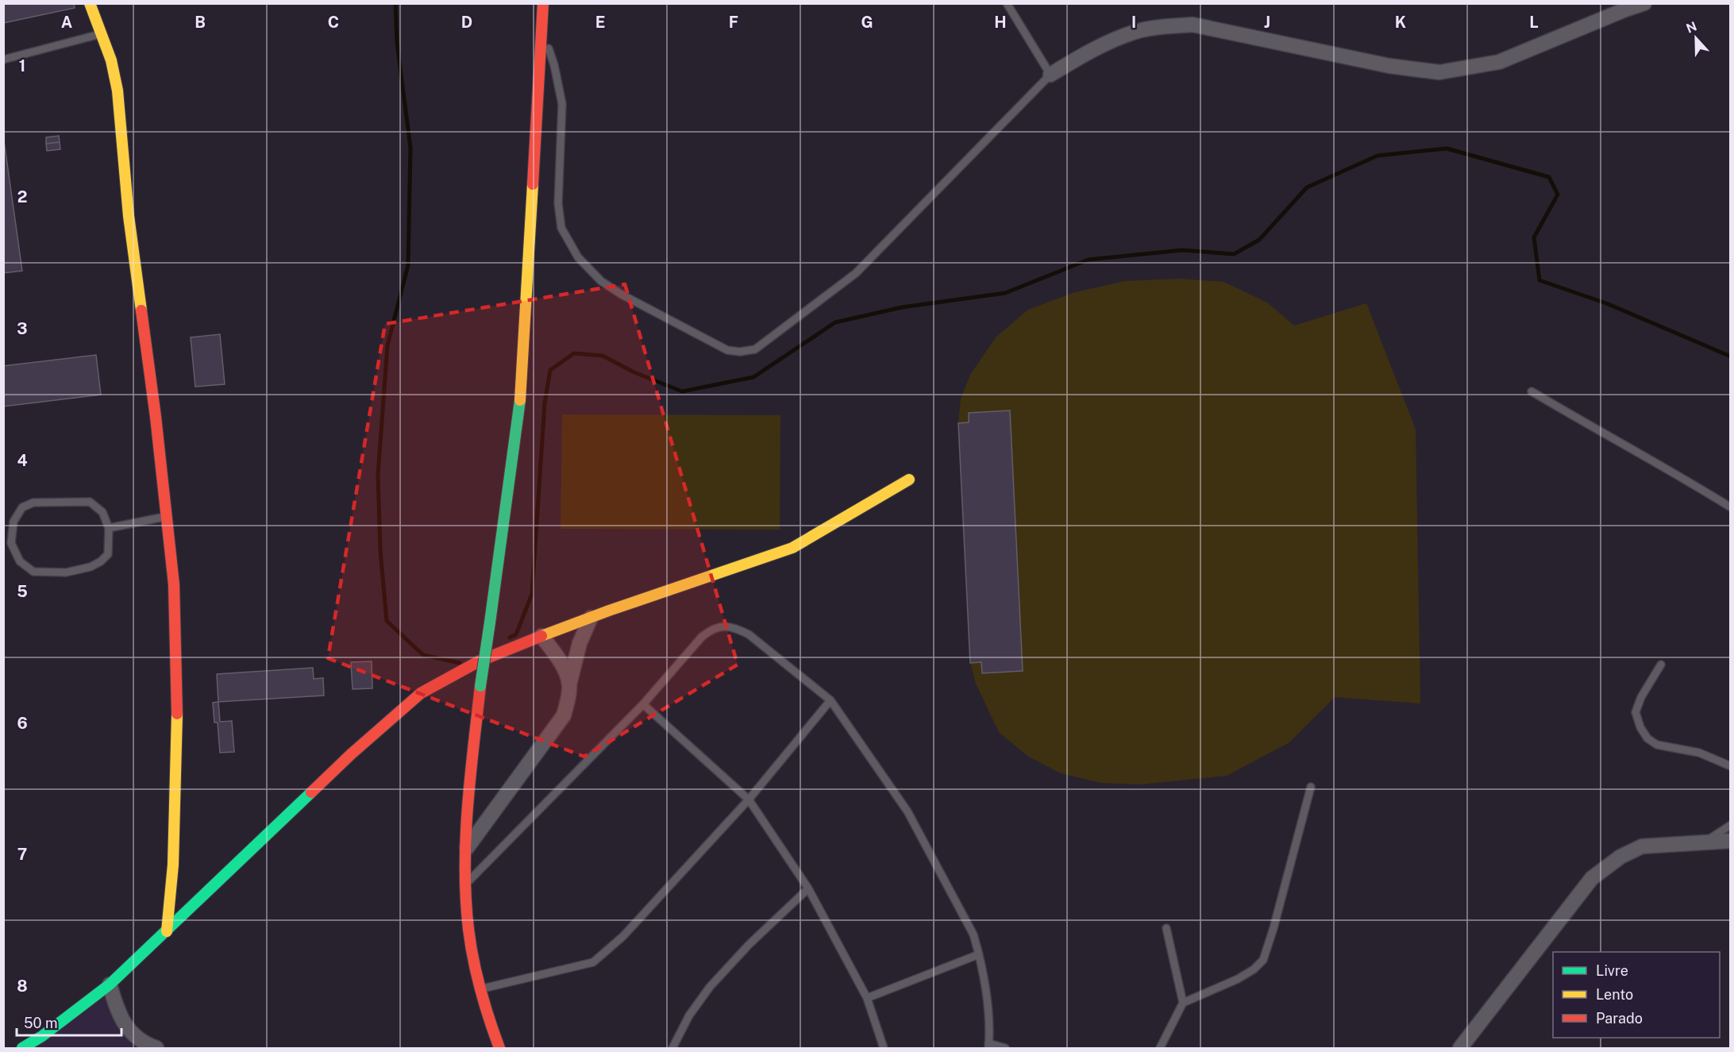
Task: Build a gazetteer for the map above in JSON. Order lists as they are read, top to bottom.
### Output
{
  "legend": ["Livre", "Lento", "Parado"],
  "scale_bar": "50 m",
  "north": "top",
  "grid": {
    "columns": [
      "A",
      "B",
      "C",
      "D",
      "E",
      "F",
      "G",
      "H",
      "I",
      "J",
      "K",
      "L"
    ],
    "rows": [
      "1",
      "2",
      "3",
      "4",
      "5",
      "6",
      "7",
      "8"
    ]
  }
}
